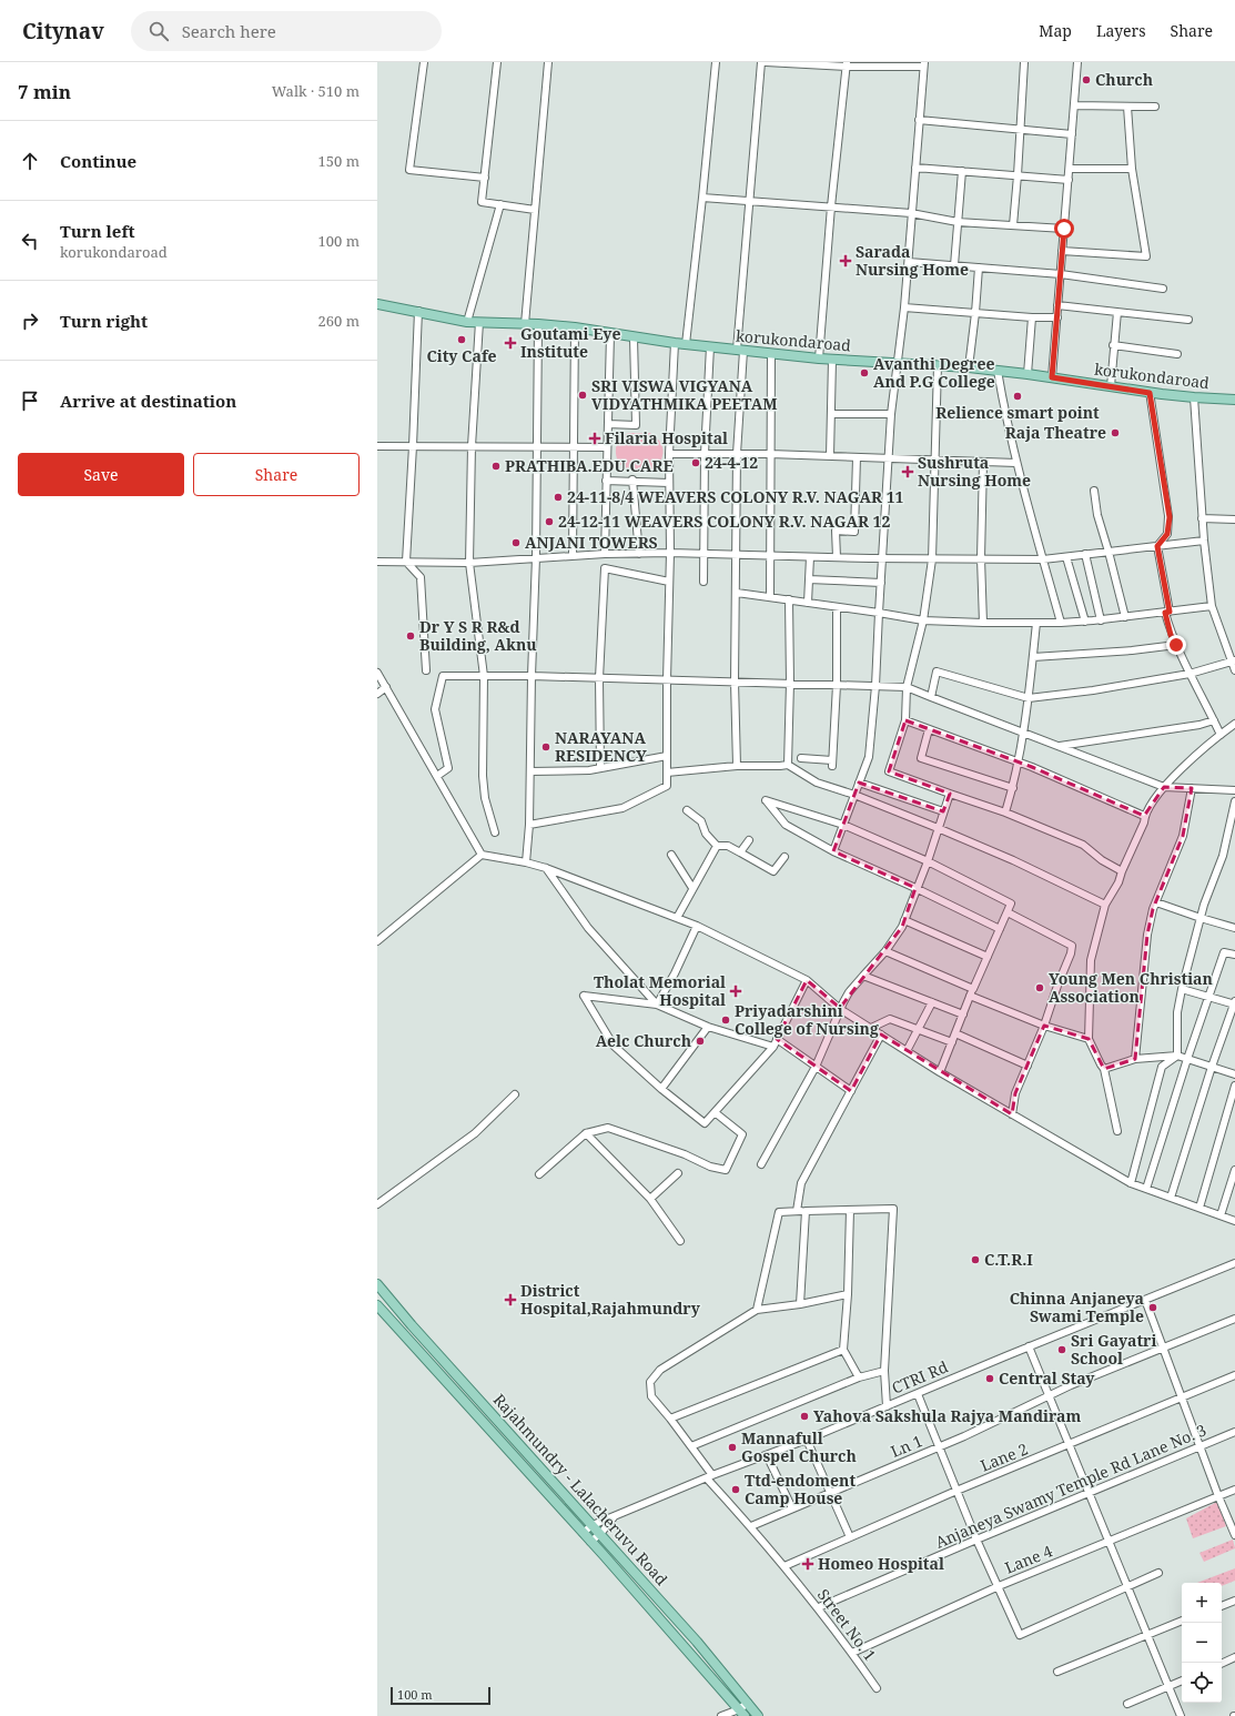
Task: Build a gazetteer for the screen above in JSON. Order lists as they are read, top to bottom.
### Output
{
  "streets": {
    "main road": ["korukondaroad", "Rajahmundry - Lalacheruvu Road"],
    "street": [
      "CTRI Rd",
      "Ln 1",
      "Lane 2",
      "Anjaneya Swamy Temple Rd Lane No. 3",
      "Lane 4",
      "Street No. 1"
    ]
  },
  "crossings": [
    ["CTRI Rd", "Rajahmundry - Lalacheruvu Road"],
    ["CTRI Rd", "Street No. 1"],
    ["Ln 1", "Street No. 1"],
    ["Lane 2", "Street No. 1"],
    ["Anjaneya Swamy Temple Rd Lane No. 3", "Street No. 1"],
    ["Lane 4", "Street No. 1"]
  ],
  "places": {
    "other": [
      "Church",
      "City Cafe",
      "Avanthi Degree And P.G College",
      "SRI VISWA VIGYANA VIDYATHMIKA PEETAM",
      "Relience smart point",
      "Raja Theatre",
      "24-4-12",
      "PRATHIBA.EDU.CARE",
      "24-11-8/4 WEAVERS COLONY R.V. NAGAR 11",
      "24-12-11 WEAVERS COLONY R.V. NAGAR 12",
      "ANJANI TOWERS",
      "Dr Y S R R&d Building, Aknu",
      "NARAYANA RESIDENCY",
      "Young Men Christian Association",
      "Priyadarshini College of Nursing",
      "Aelc Church",
      "C.T.R.I",
      "Chinna Anjaneya Swami Temple",
      "Sri Gayatri School",
      "Central Stay",
      "Yahova Sakshula Rajya Mandiram",
      "Mannafull Gospel Church",
      "Ttd-endoment Camp House"
    ],
    "health": [
      "Sarada Nursing Home",
      "Goutami Eye Institute",
      "Filaria Hospital",
      "Sushruta Nursing Home",
      "Tholat Memorial Hospital",
      "District Hospital,Rajahmundry",
      "Homeo Hospital"
    ]
  },
  "scale_bar": "100 m",
  "page": {
    "header": "Citynav",
    "search": "Search here",
    "nav": ["Map", "Layers", "Share"],
    "heading": ["7 min", "Walk · 510 m"],
    "list": [
      ["Continue", "150 m"],
      ["Turn left", "korukondaroad", "100 m"],
      ["Turn right", "260 m"],
      "Arrive at destination"
    ],
    "buttons": ["Save", "Share"],
    "map_buttons": ["+", "−"],
    "scale": "100 m"
  }
}
